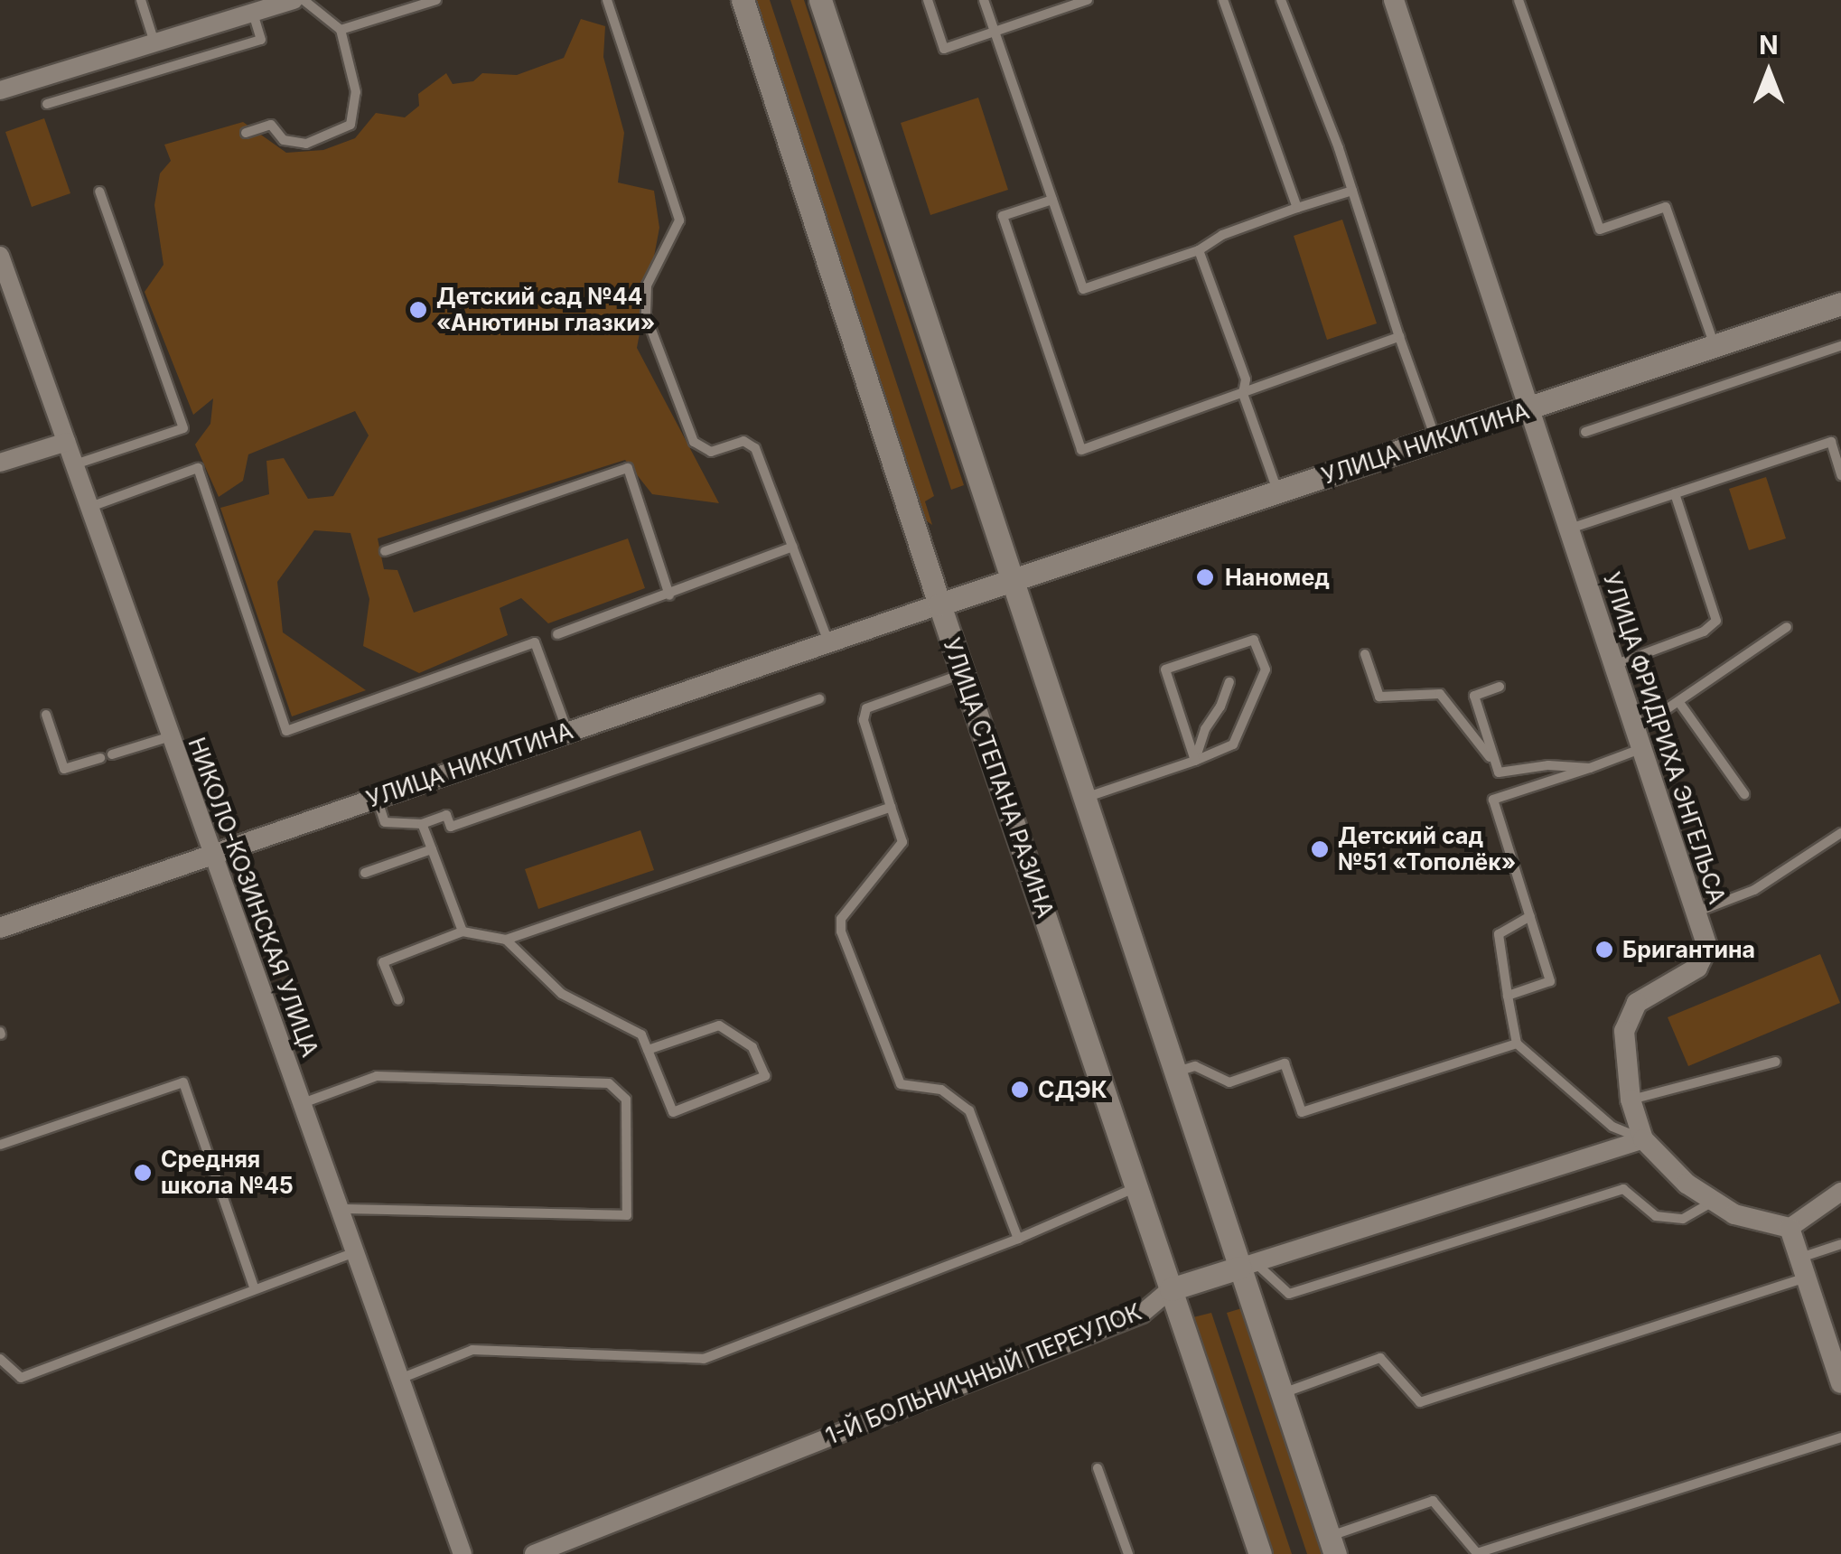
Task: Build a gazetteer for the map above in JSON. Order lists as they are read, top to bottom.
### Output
{
  "streets": {
    "main road": ["УЛИЦА НИКИТИНА", "УЛИЦА СТЕПАНА РАЗИНА", "1-Й БОЛЬНИЧНЫЙ ПЕРЕУЛОК"],
    "street": ["УЛИЦА ФРИДРИХА ЭНГЕЛЬСА", "НИКОЛО-КОЗИНСКАЯ УЛИЦА"]
  },
  "crossings": [
    ["УЛИЦА НИКИТИНА", "УЛИЦА ФРИДРИХА ЭНГЕЛЬСА"],
    ["УЛИЦА НИКИТИНА", "УЛИЦА СТЕПАНА РАЗИНА"],
    ["УЛИЦА НИКИТИНА", "НИКОЛО-КОЗИНСКАЯ УЛИЦА"],
    ["УЛИЦА ФРИДРИХА ЭНГЕЛЬСА", "1-Й БОЛЬНИЧНЫЙ ПЕРЕУЛОК"],
    ["УЛИЦА СТЕПАНА РАЗИНА", "1-Й БОЛЬНИЧНЫЙ ПЕРЕУЛОК"]
  ],
  "places": [
    "Детский сад №44 «Анютины глазки»",
    "Наномед",
    "Детский сад №51 «Тополёк»",
    "Бригантина",
    "СДЭК",
    "Средняя школа №45"
  ],
  "north": "top"
}
